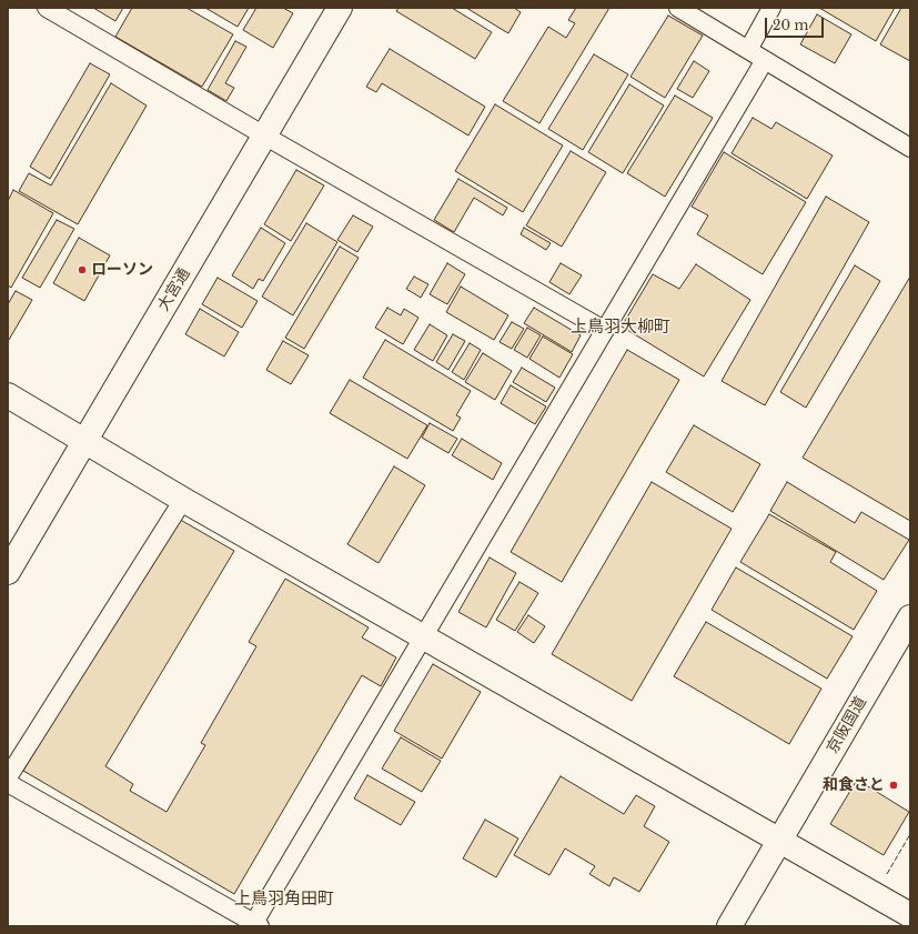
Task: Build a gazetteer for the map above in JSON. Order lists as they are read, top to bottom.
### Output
{
  "streets": {
    "main road": ["大宮通", "京阪国道"]
  },
  "districts": ["上鳥羽大柳町", "上鳥羽角田町"],
  "places": ["ローソン", "和食さと"],
  "scale_bar": "20 m"
}
